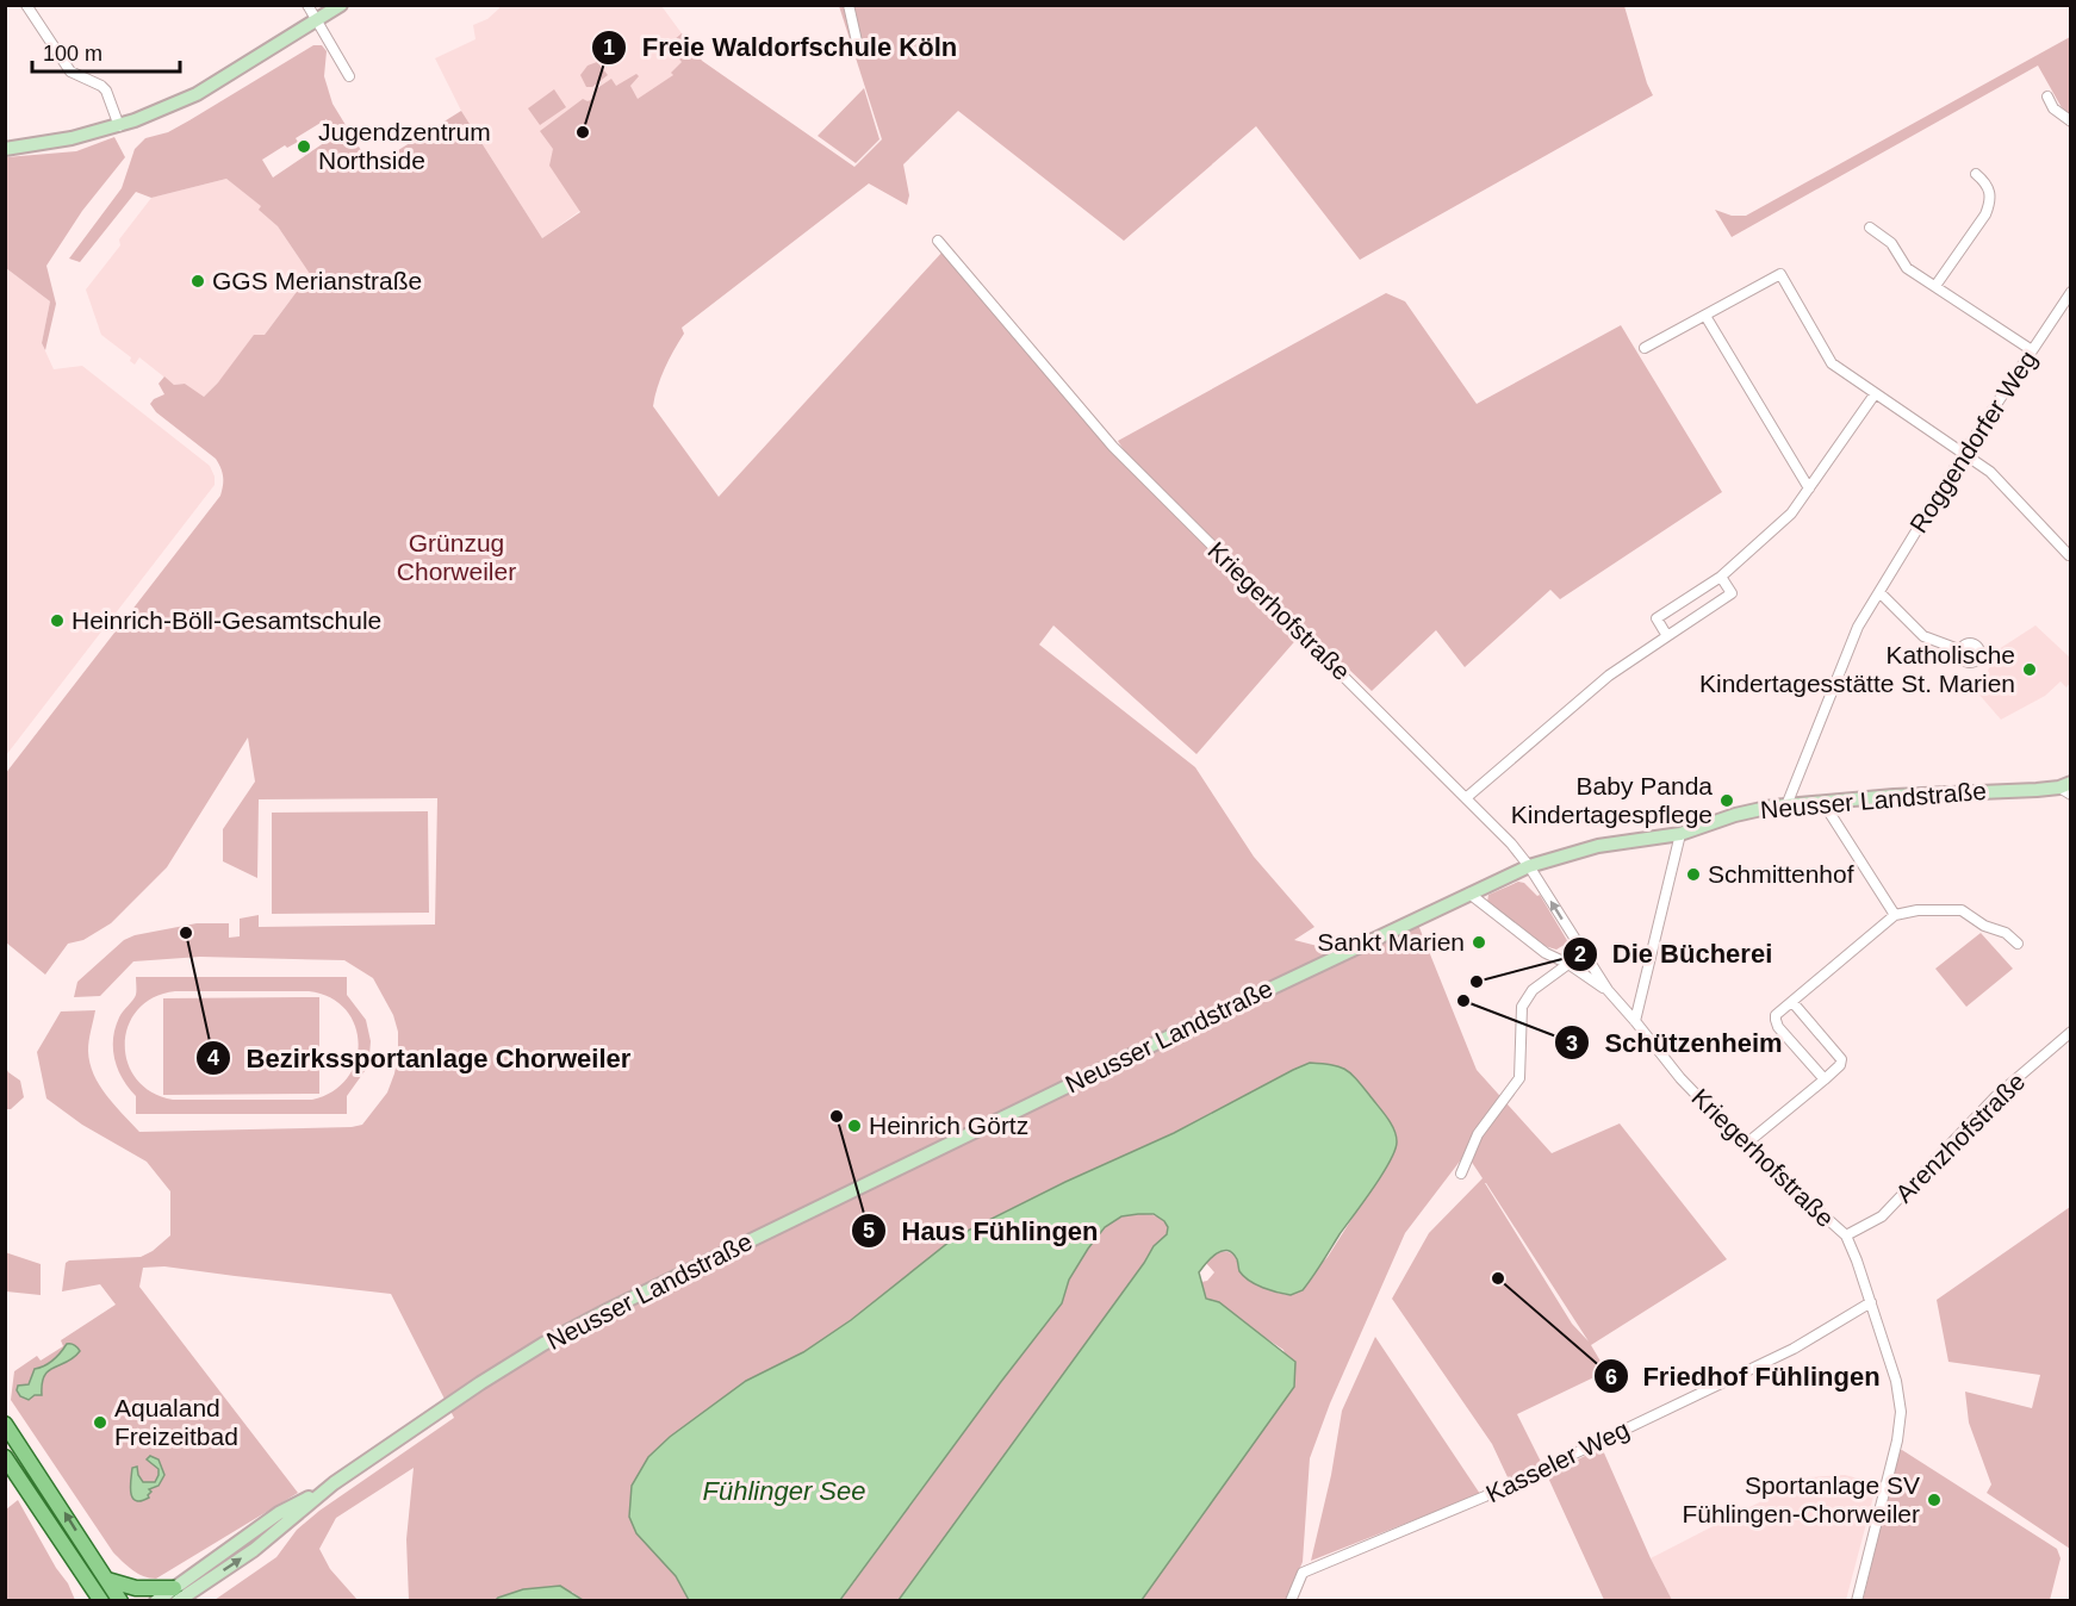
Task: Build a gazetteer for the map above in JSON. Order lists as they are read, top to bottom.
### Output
{
  "streets": {
    "main road": ["Neusser Landstraße"],
    "street": [
      "Roggendorfer Weg",
      "Kriegerhofstraße",
      "Arenzhofstraße",
      "Kasseler Weg"
    ]
  },
  "crossings": [
    ["Roggendorfer Weg", "Neusser Landstraße"],
    ["Kriegerhofstraße", "Neusser Landstraße"],
    ["Kriegerhofstraße", "Arenzhofstraße"],
    ["Kriegerhofstraße", "Kasseler Weg"]
  ],
  "water": ["Fühlinger See"],
  "parks": ["Grünzug Chorweiler"],
  "places": [
    "Freie Waldorfschule Köln",
    "Jugendzentrum Northside",
    "GGS Merianstraße",
    "Heinrich-Böll-Gesamtschule",
    "Katholische Kindertagesstätte St. Marien",
    "Baby Panda Kindertagespflege",
    "Schmittenhof",
    "Bezirkssportanlage Chorweiler",
    "Sankt Marien",
    "Die Bücherei",
    "Schützenheim",
    "Haus Fühlingen",
    "Heinrich Görtz",
    "Friedhof Fühlingen",
    "Aqualand Freizeitbad",
    "Sportanlage SV Fühlingen-Chorweiler"
  ],
  "scale_bar": "100 m"
}
